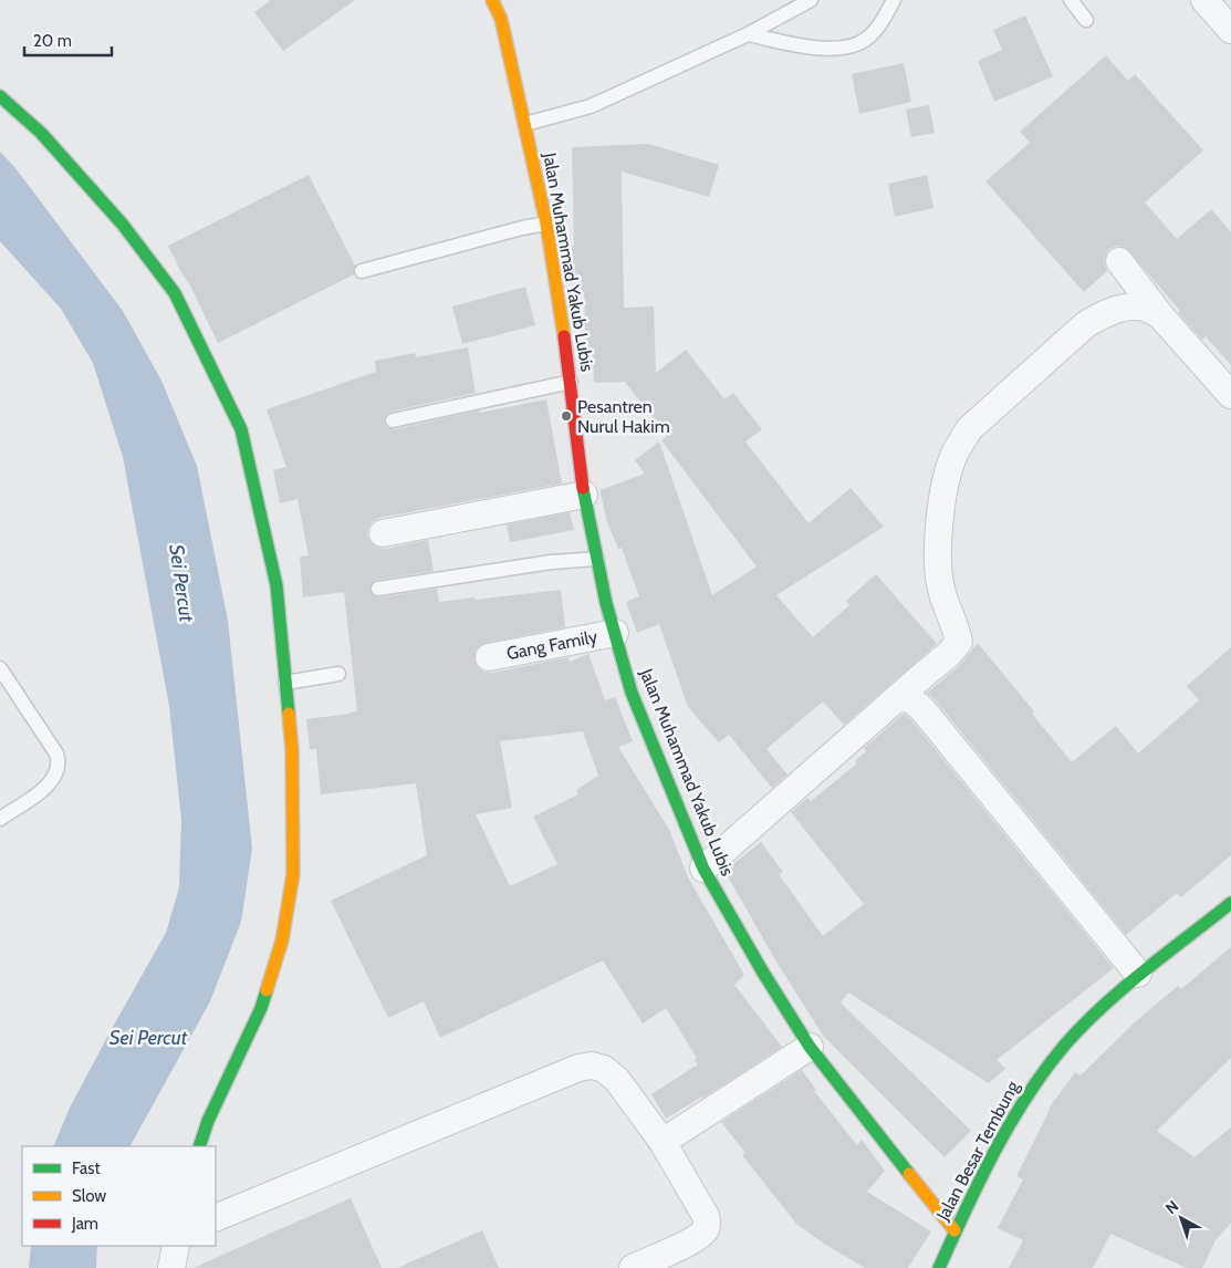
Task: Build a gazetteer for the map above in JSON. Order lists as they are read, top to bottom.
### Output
{
  "streets": {
    "main road": ["Jalan Muhammad Yakub Lubis", "Jalan Besar Tembung"],
    "street": ["Gang Family"]
  },
  "crossings": [
    ["Jalan Muhammad Yakub Lubis", "Gang Family"],
    ["Jalan Muhammad Yakub Lubis", "Jalan Besar Tembung"]
  ],
  "water": ["Sei Percut"],
  "places": ["Pesantren Nurul Hakim"],
  "legend": ["Fast", "Slow", "Jam"],
  "scale_bar": "20 m",
  "north": "top left"
}
